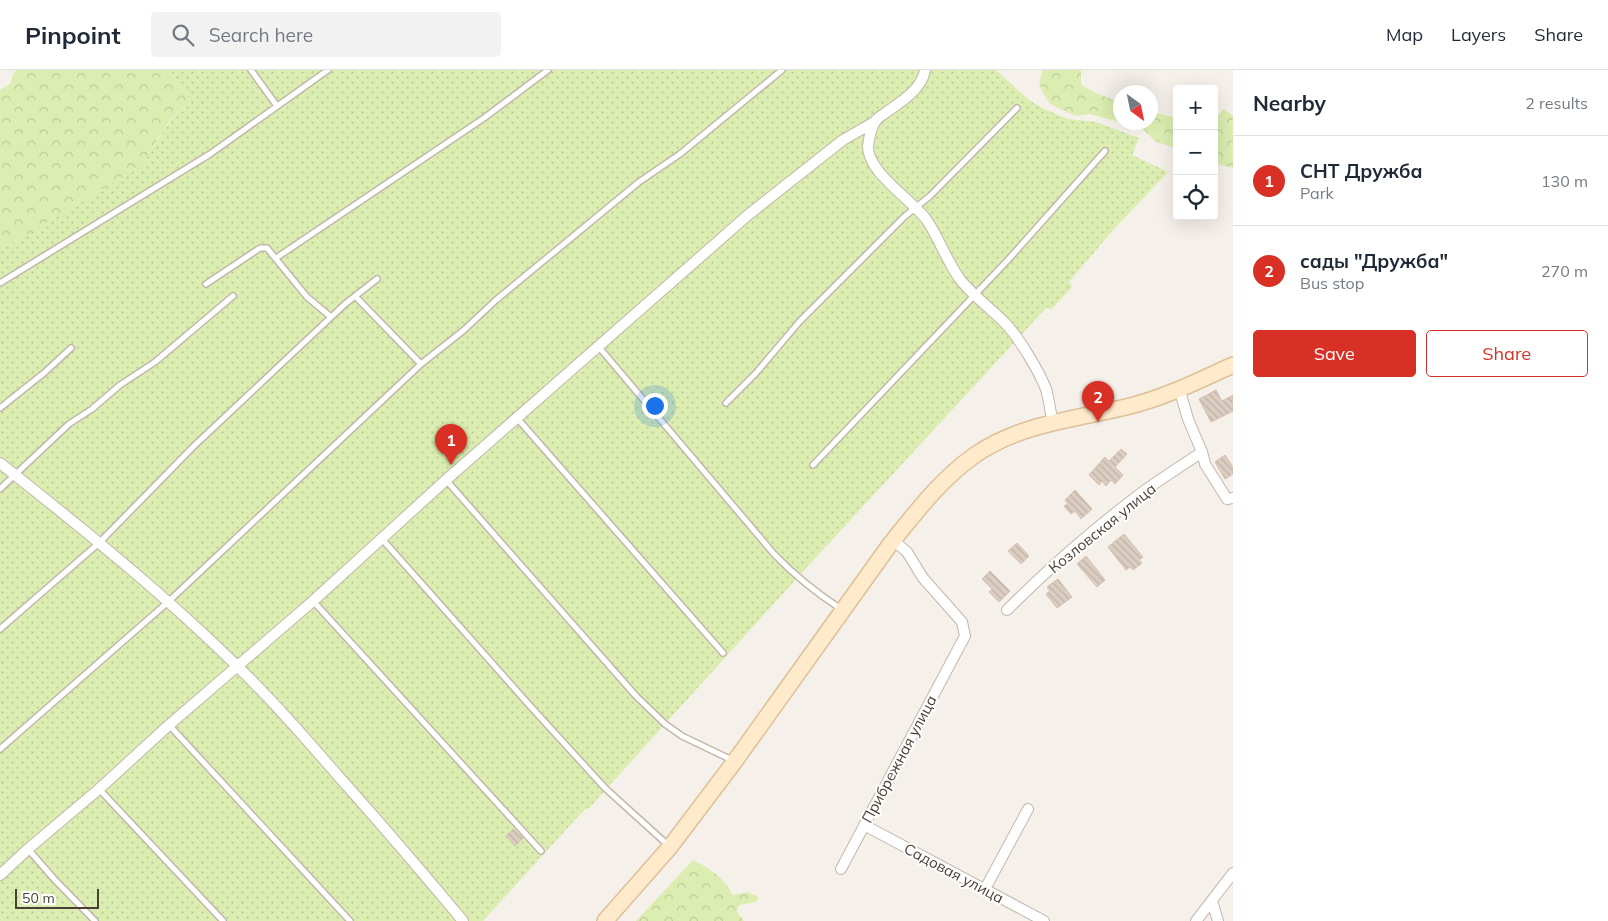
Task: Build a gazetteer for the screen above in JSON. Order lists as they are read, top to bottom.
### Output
{
  "streets": {
    "street": ["Козловская улица", "Прибрежная улица", "Садовая улица"]
  },
  "crossings": [
    ["Прибрежная улица", "Садовая улица"]
  ],
  "scale_bar": "50 m",
  "north": "bottom right",
  "page": {
    "header": "Pinpoint",
    "search": "Search here",
    "nav": ["Map", "Layers", "Share"],
    "heading": ["Nearby", "2 results"],
    "map_buttons": ["+", "−"],
    "list": [
      {
        "mark": "1",
        "name": "СНТ Дружба",
        "note": "Park",
        "value": "130 m"
      },
      {
        "mark": "2",
        "name": "сады \"Дружба\"",
        "note": "Bus stop",
        "value": "270 m"
      }
    ],
    "buttons": ["Save", "Share"],
    "pins": ["2", "1"],
    "scale": "50 m"
  }
}
